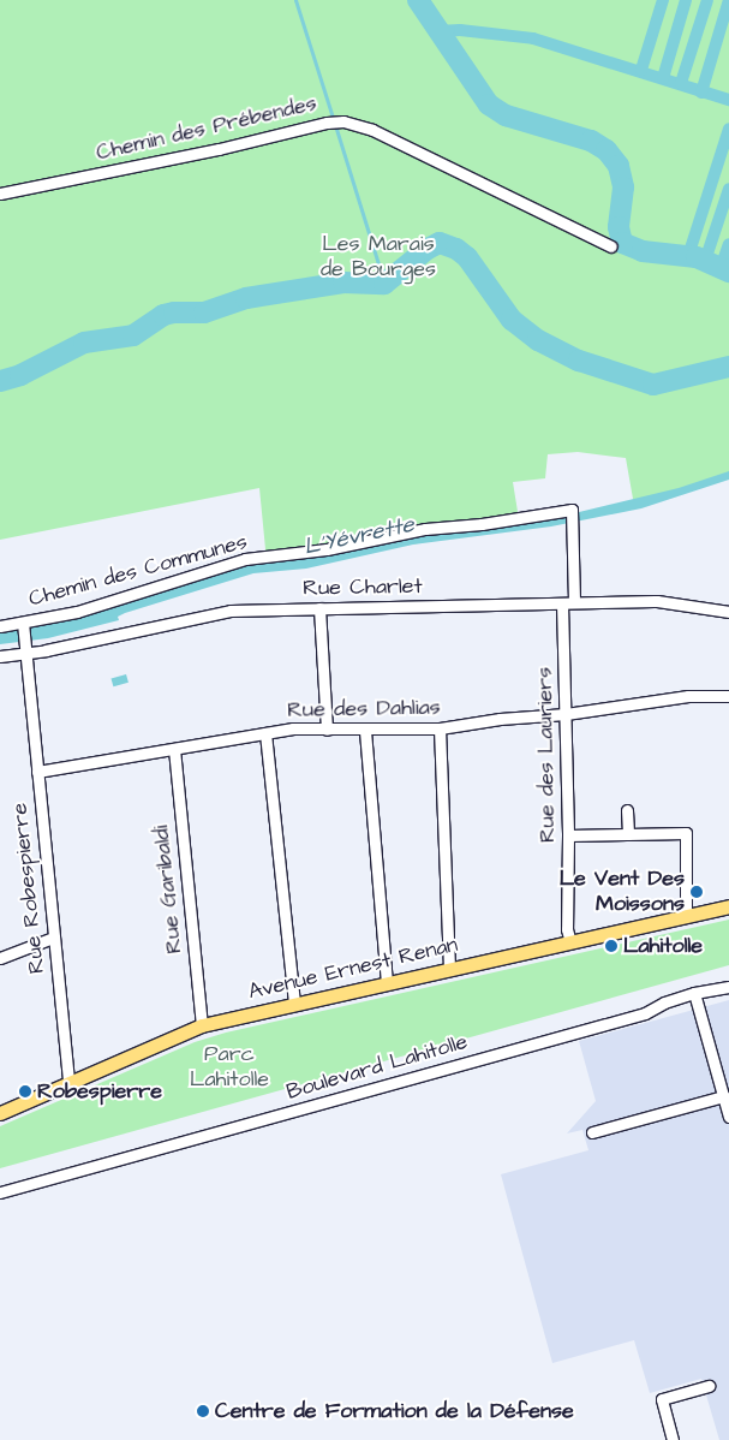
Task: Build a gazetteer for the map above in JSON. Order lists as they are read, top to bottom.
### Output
{
  "streets": {
    "main road": ["Avenue Ernest Renan"],
    "street": [
      "Chemin des Prébendes",
      "Chemin des Communes",
      "Rue Charlet",
      "Rue des Dahlias",
      "Rue des Lauriers",
      "Rue Robespierre",
      "Rue Garibaldi",
      "Boulevard Lahitolle"
    ]
  },
  "crossings": [
    ["Chemin des Communes", "Rue Charlet"],
    ["Chemin des Communes", "Rue Robespierre"],
    ["Rue Charlet", "Rue des Lauriers"],
    ["Rue Charlet", "Rue Robespierre"],
    ["Rue des Dahlias", "Rue des Lauriers"],
    ["Rue des Dahlias", "Rue Robespierre"],
    ["Rue des Dahlias", "Rue Garibaldi"],
    ["Rue des Lauriers", "Avenue Ernest Renan"],
    ["Rue Robespierre", "Avenue Ernest Renan"],
    ["Rue Garibaldi", "Avenue Ernest Renan"]
  ],
  "water": ["L'Yévrette"],
  "parks": ["Les Marais de Bourges", "Parc Lahitolle"],
  "places": [
    "Le Vent Des Moissons",
    "Lahitolle",
    "Robespierre",
    "Centre de Formation de la Défense"
  ]
}
